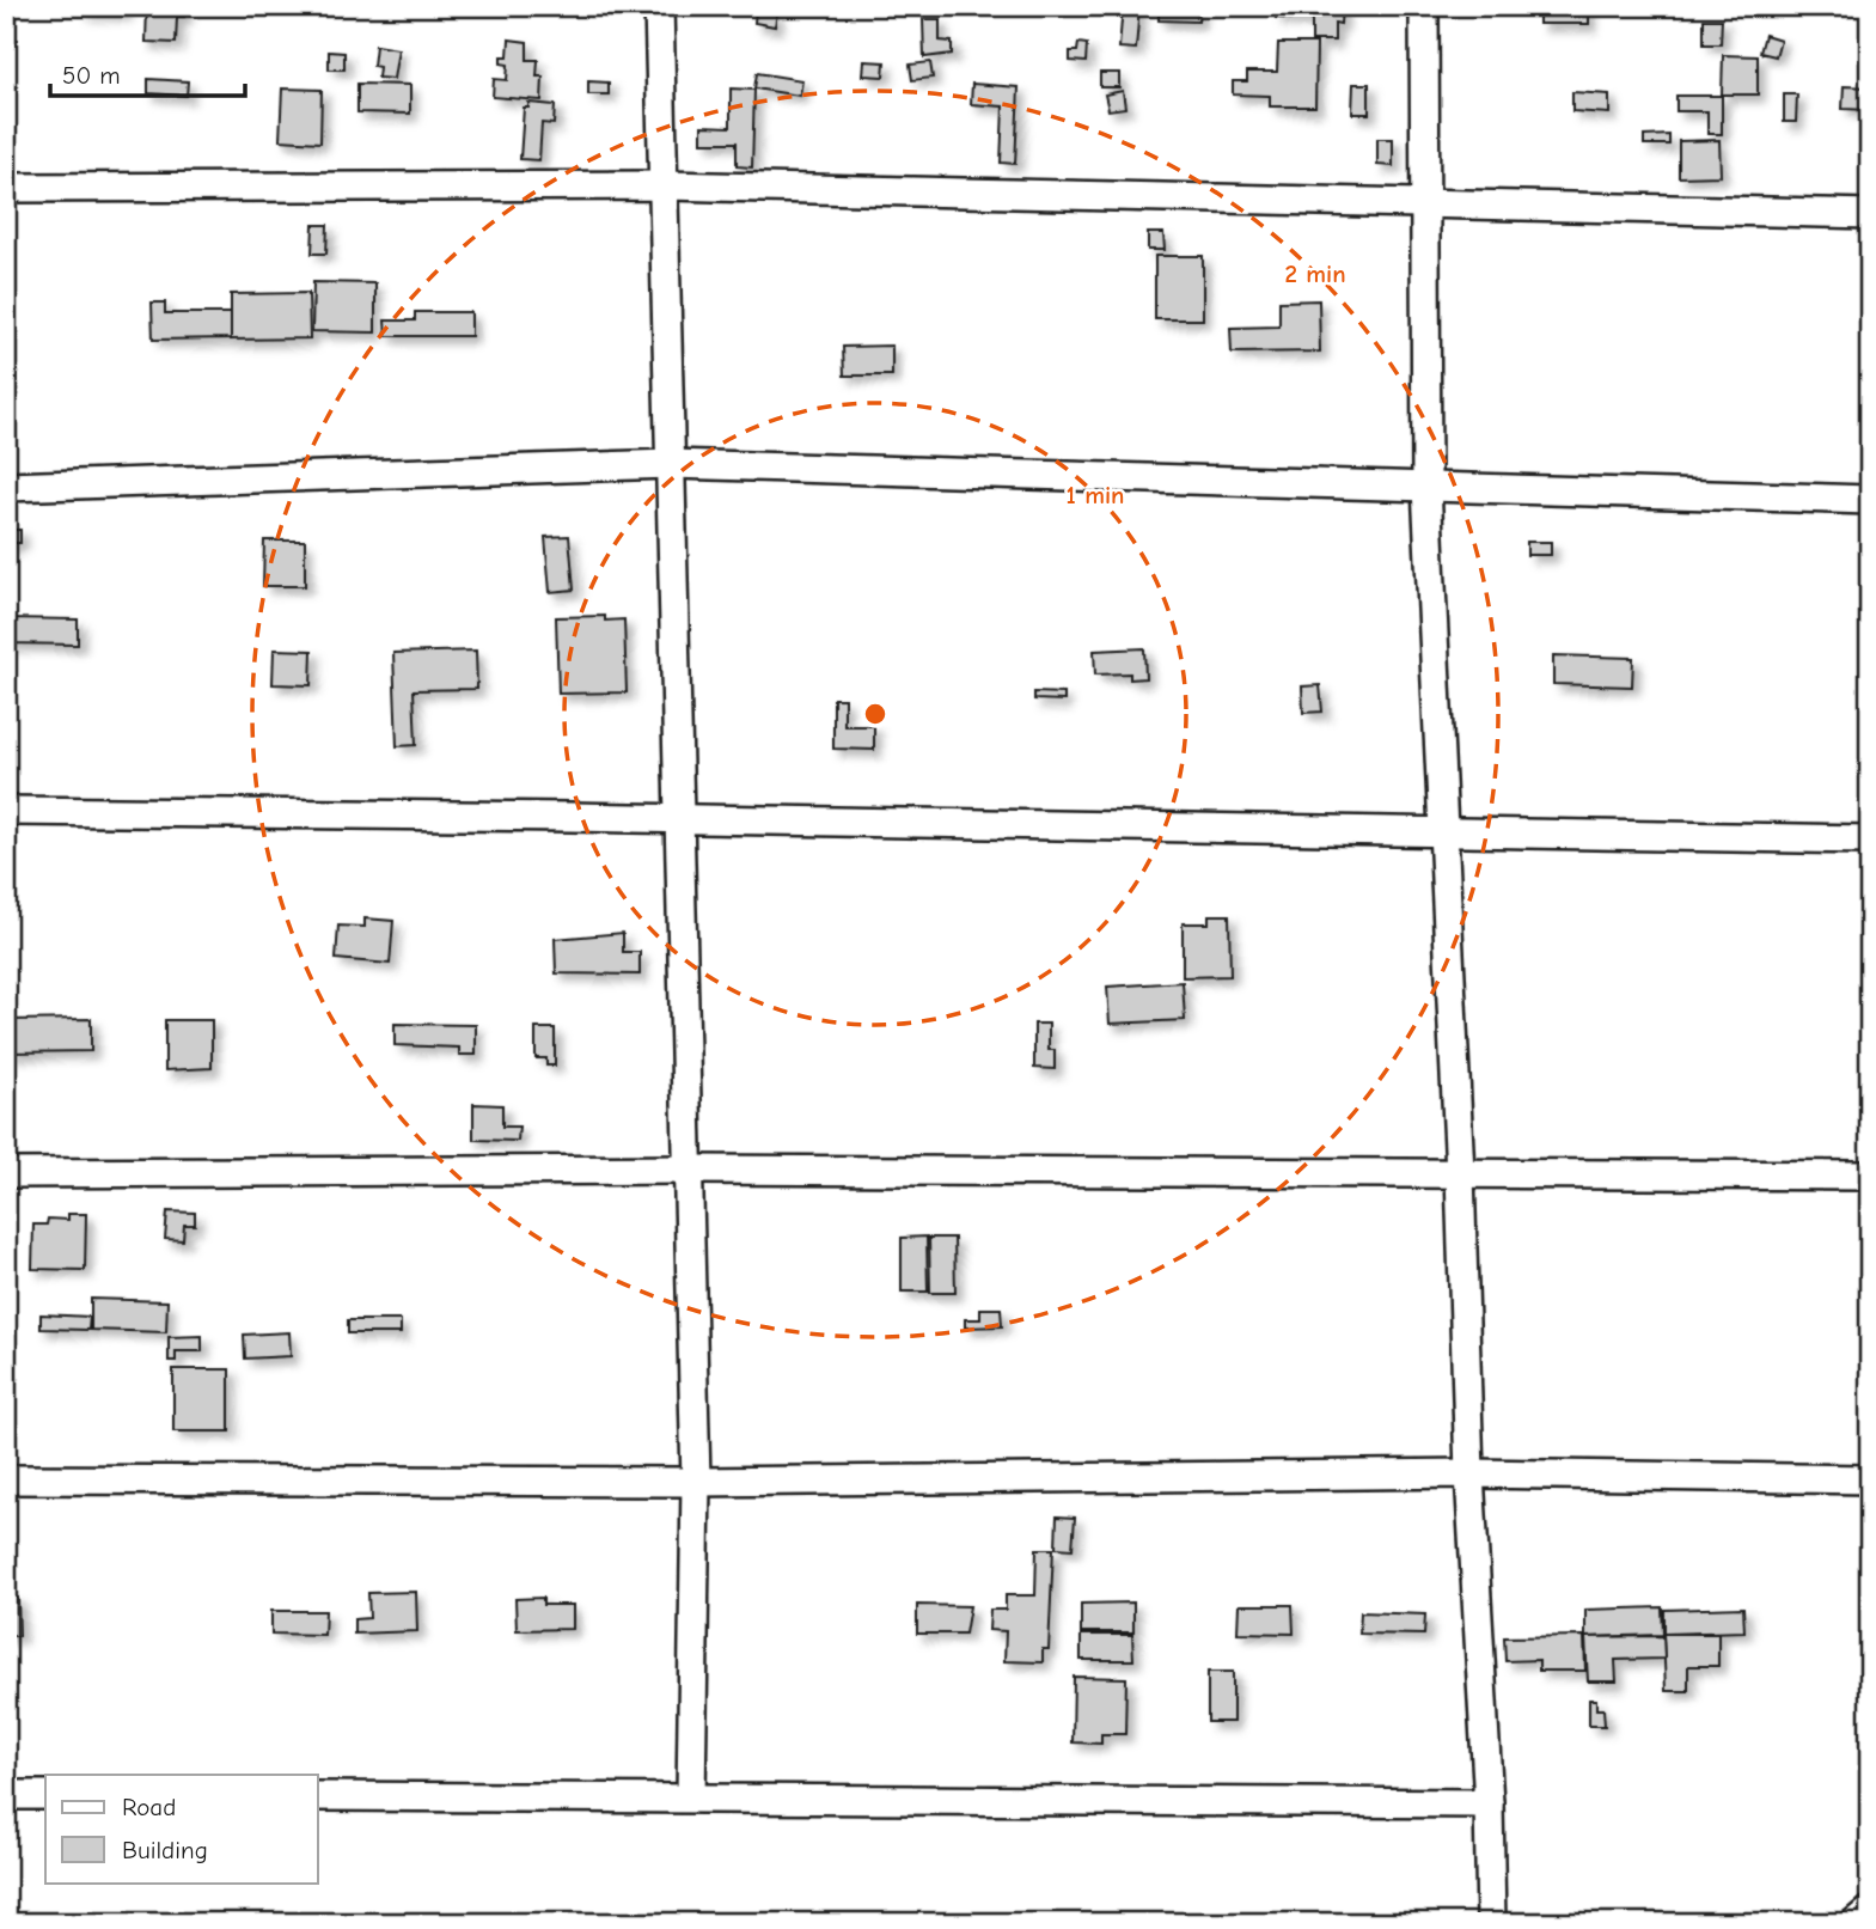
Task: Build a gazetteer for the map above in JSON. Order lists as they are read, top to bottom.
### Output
{
  "legend": ["Road", "Building"],
  "scale_bar": "50 m",
  "rings": ["2 min", "1 min"]
}
